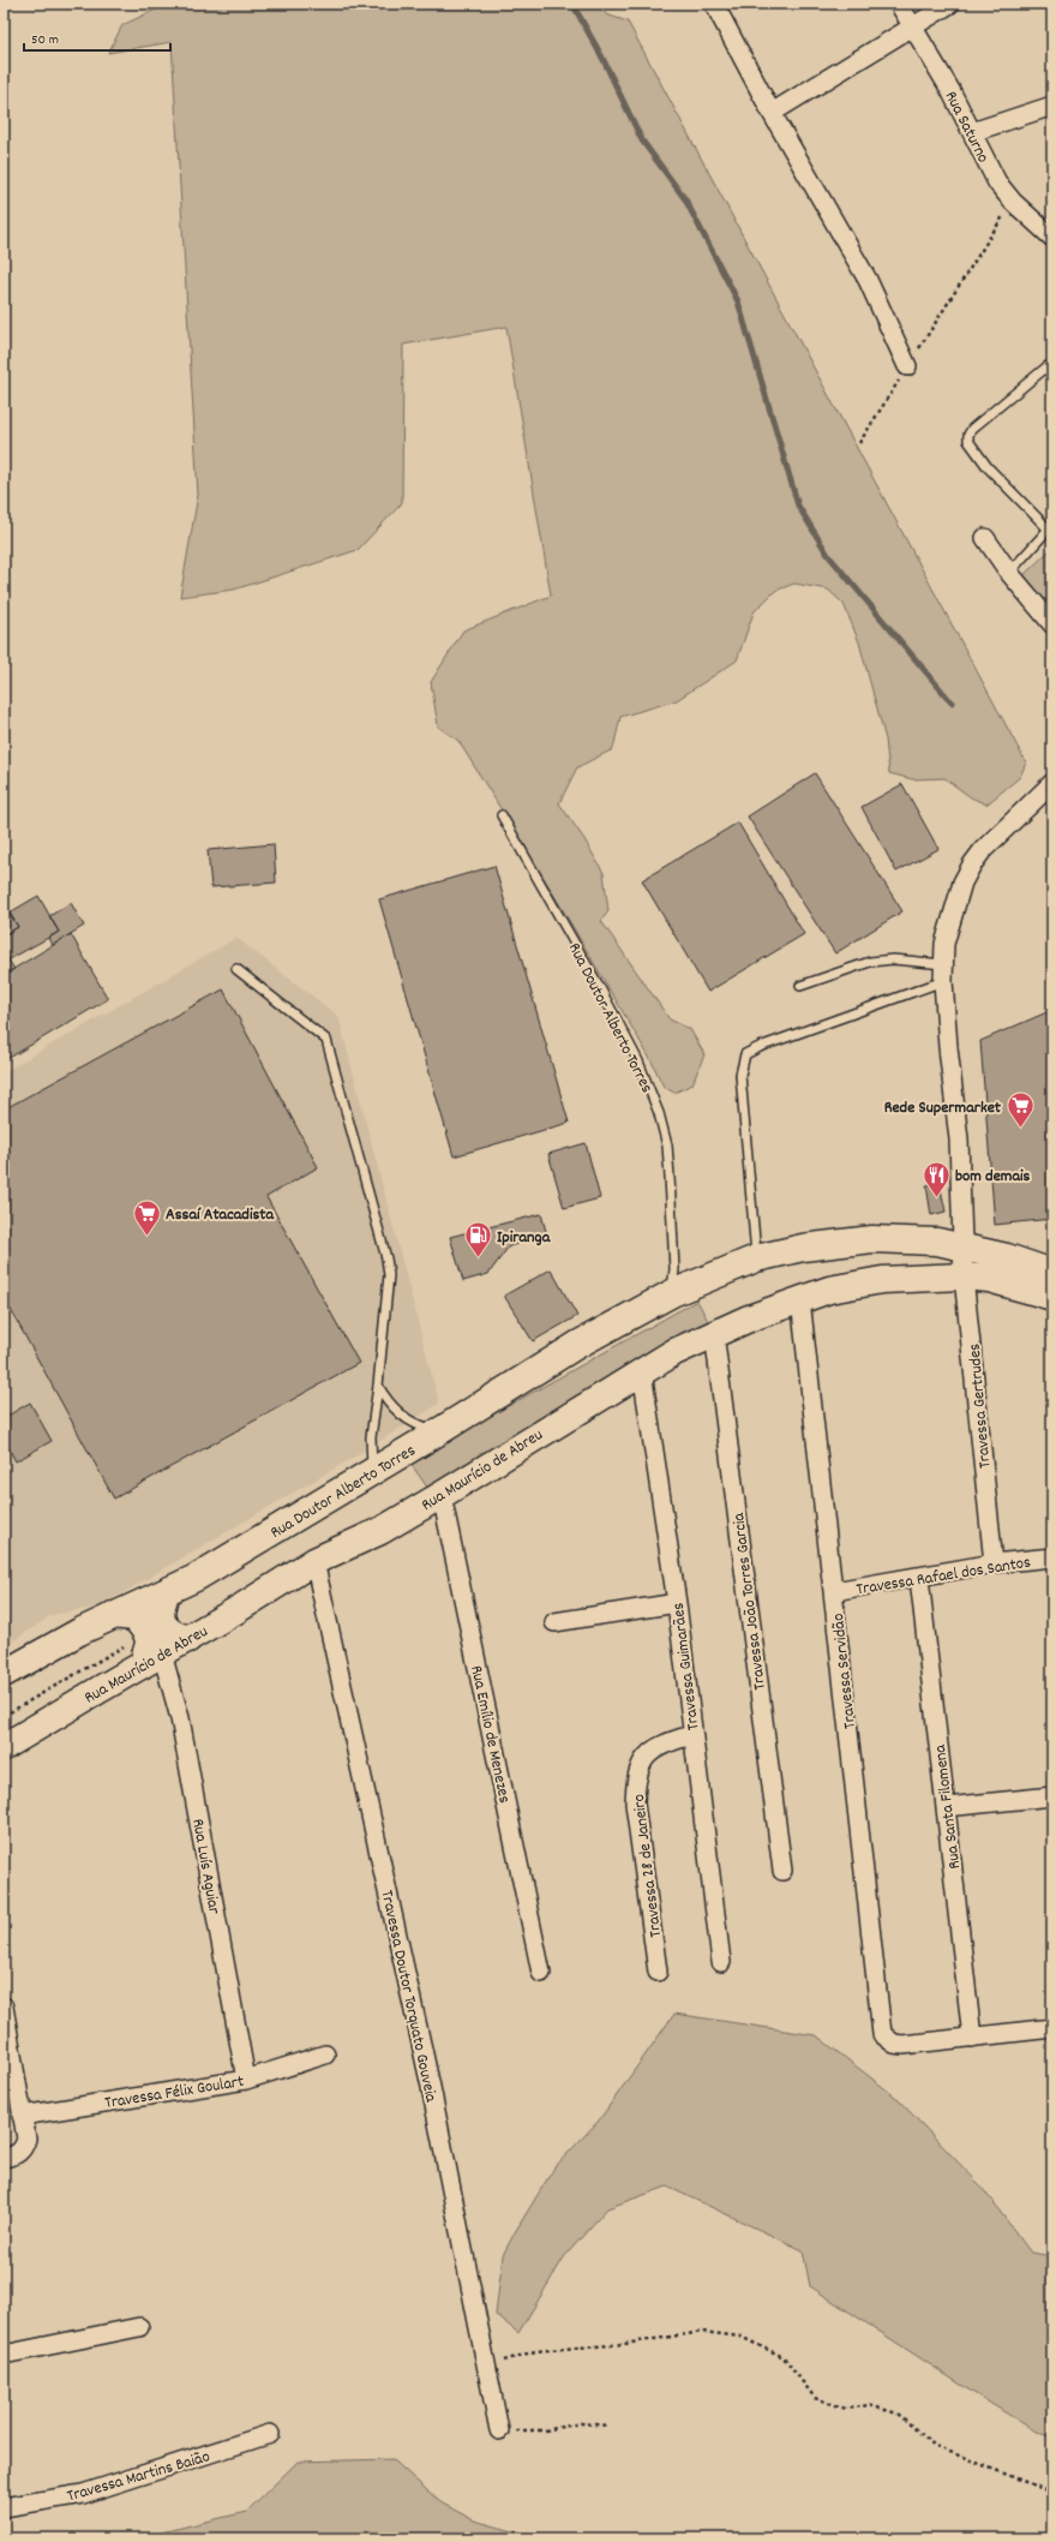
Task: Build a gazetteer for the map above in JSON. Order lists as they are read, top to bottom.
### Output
{
  "streets": {
    "main road": ["Rua Doutor Alberto Torres", "Rua Maurício de Abreu"],
    "street": [
      "Rua Saturno",
      "Travessa Gertrudes",
      "Travessa Rafael dos Santos",
      "Travessa João Torres Garcia",
      "Travessa Guimarães",
      "Travessa Servidão",
      "Rua Emílio de Menezes",
      "Rua Santa Filomena",
      "Rua Luís Aguiar",
      "Travessa 28 de Janeiro",
      "Travessa Doutor Torquato Gouveia",
      "Travessa Félix Goulart",
      "Travessa Martins Baião"
    ]
  },
  "crossings": [
    ["Rua Doutor Alberto Torres", "Travessa Gertrudes"],
    ["Travessa Gertrudes", "Rua Maurício de Abreu"],
    ["Travessa Gertrudes", "Travessa Rafael dos Santos"],
    ["Rua Maurício de Abreu", "Travessa João Torres Garcia"],
    ["Rua Maurício de Abreu", "Travessa Guimarães"],
    ["Rua Maurício de Abreu", "Travessa Servidão"],
    ["Rua Maurício de Abreu", "Rua Emílio de Menezes"],
    ["Rua Maurício de Abreu", "Rua Luís Aguiar"],
    ["Rua Maurício de Abreu", "Travessa Doutor Torquato Gouveia"],
    ["Travessa Rafael dos Santos", "Travessa Servidão"],
    ["Travessa Rafael dos Santos", "Rua Santa Filomena"],
    ["Travessa Guimarães", "Travessa 28 de Janeiro"],
    ["Travessa Servidão", "Rua Santa Filomena"],
    ["Rua Luís Aguiar", "Travessa Félix Goulart"]
  ],
  "places": {
    "supermarket": ["Rede Supermarket", "Assaí Atacadista"],
    "restaurant": ["bom demais"],
    "fuel station": ["Ipiranga"]
  },
  "scale_bar": "50 m"
}
